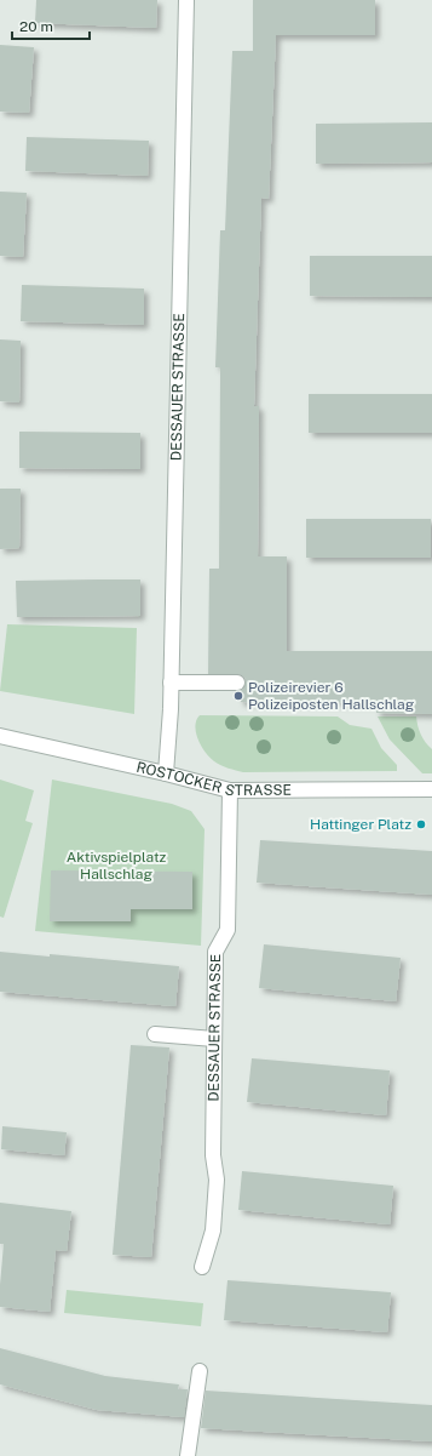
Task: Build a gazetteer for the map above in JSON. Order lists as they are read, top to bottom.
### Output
{
  "streets": {
    "street": ["DESSAUER STRASSE", "ROSTOCKER STRASSE"]
  },
  "crossings": [
    ["DESSAUER STRASSE", "ROSTOCKER STRASSE"]
  ],
  "parks": ["Aktivspielplatz Hallschlag"],
  "places": ["Polizeirevier 6 Polizeiposten Hallschlag", "Hattinger Platz"],
  "scale_bar": "20 m"
}
